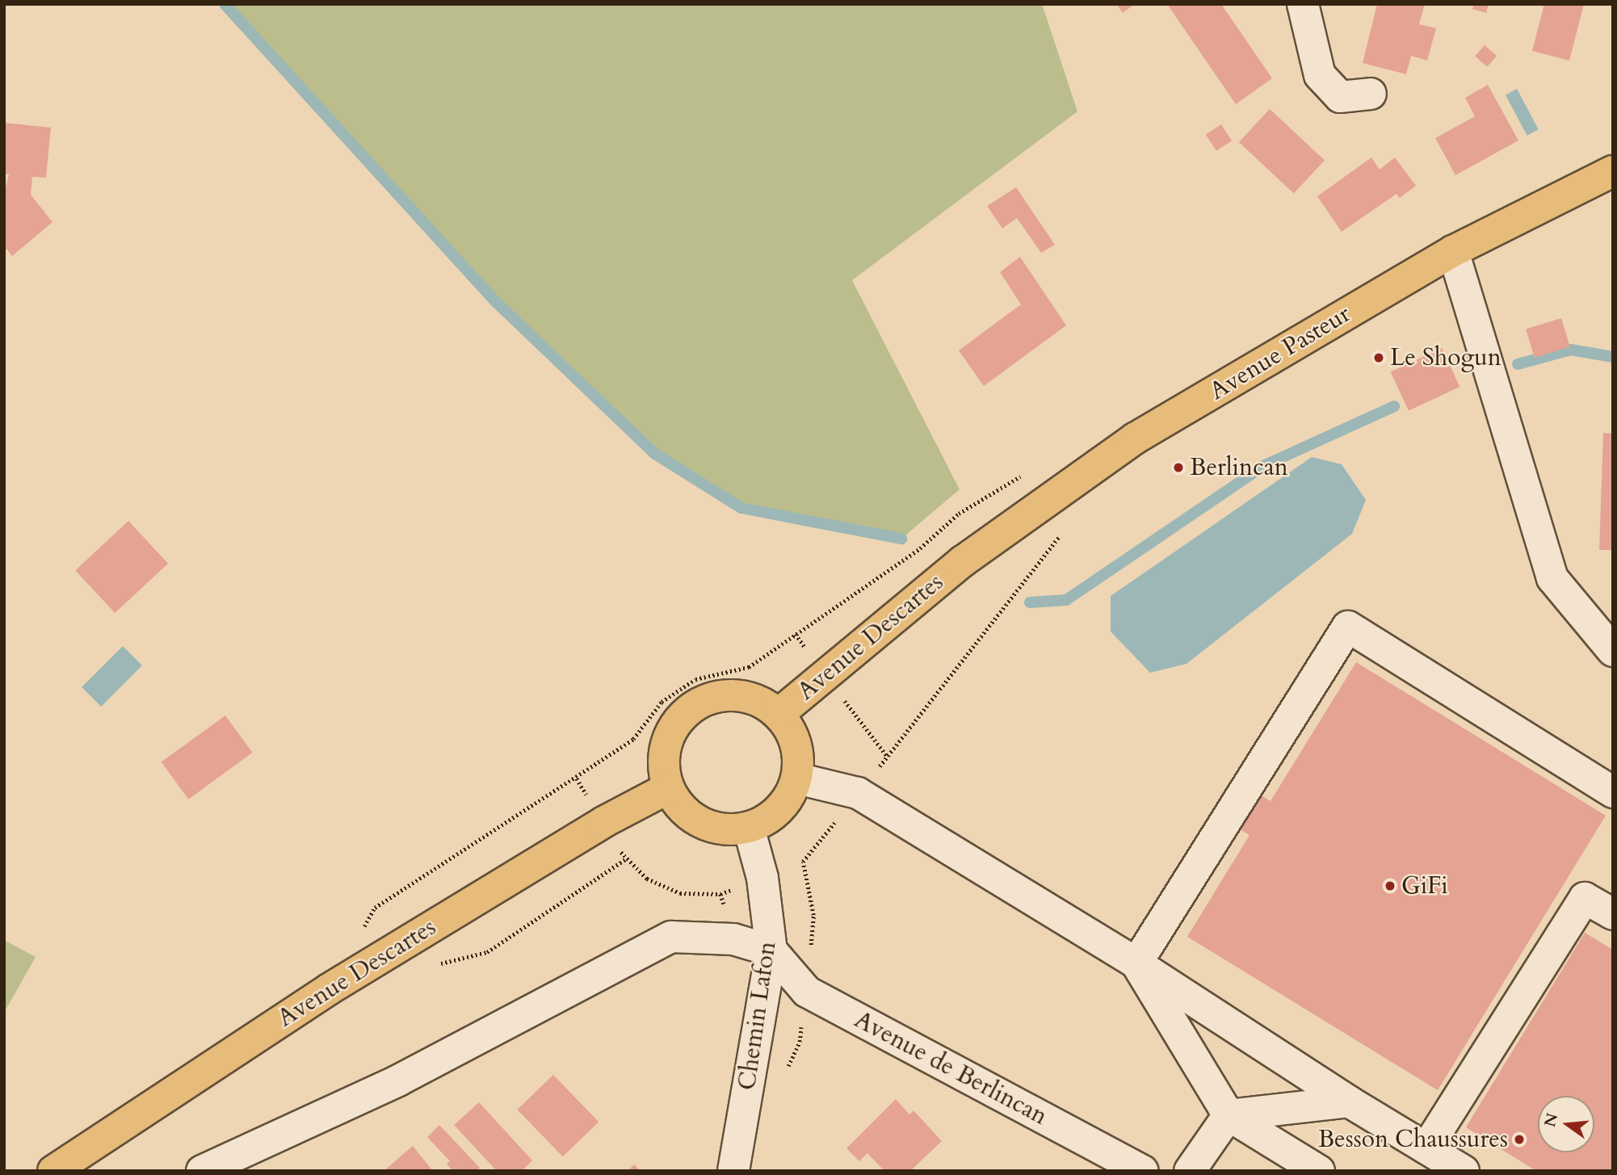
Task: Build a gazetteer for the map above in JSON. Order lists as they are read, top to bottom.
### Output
{
  "streets": {
    "main road": ["Avenue Pasteur", "Avenue Descartes"],
    "street": ["Chemin Lafon", "Avenue de Berlincan"]
  },
  "crossings": [
    ["Avenue Pasteur", "Avenue Descartes"],
    ["Avenue Descartes", "Chemin Lafon"],
    ["Chemin Lafon", "Avenue de Berlincan"]
  ],
  "places": [
    "Le Shogun",
    "Berlincan",
    "GiFi",
    "Besson Chaussures"
  ],
  "north": "left"
}
